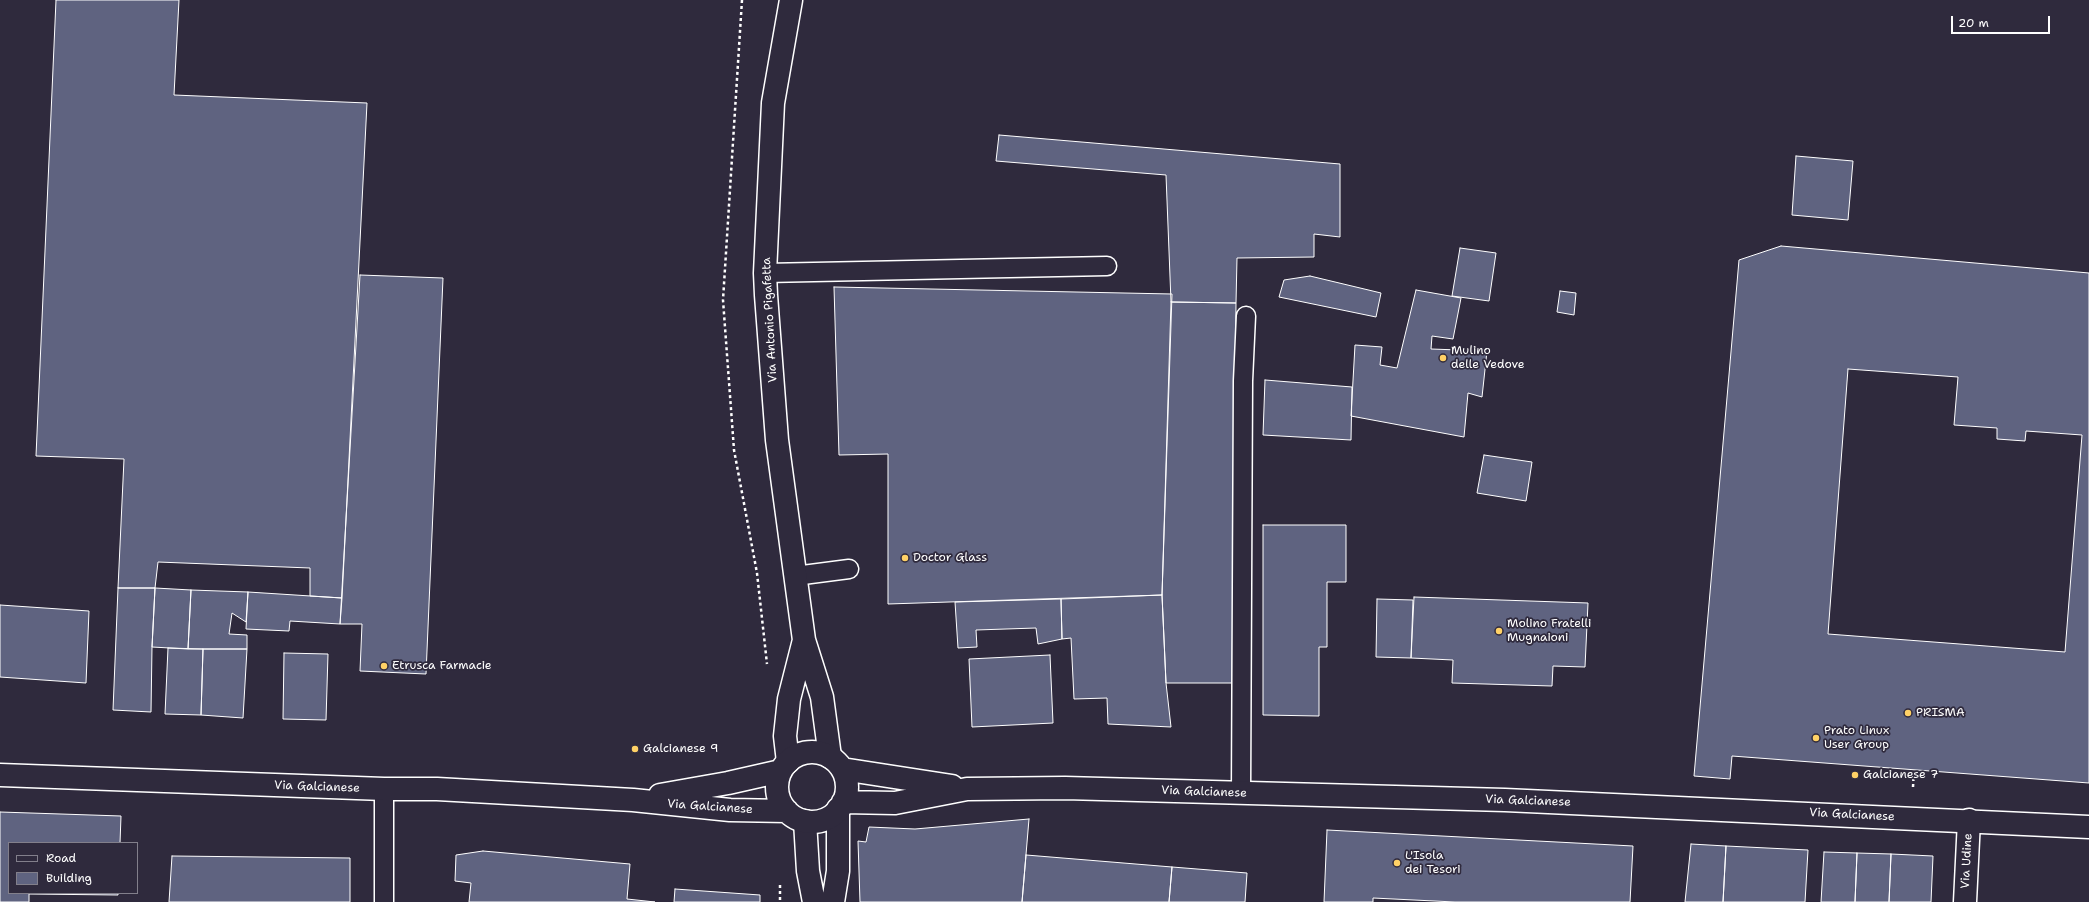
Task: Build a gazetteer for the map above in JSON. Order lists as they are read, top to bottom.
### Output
{
  "streets": {
    "street": ["Via Antonio Pigafetta", "Via Galcianese", "Via Udine"]
  },
  "crossings": [
    ["Via Antonio Pigafetta", "Via Galcianese"],
    ["Via Galcianese", "Via Udine"]
  ],
  "places": [
    "Mulino delle Vedove",
    "Doctor Glass",
    "Molino Fratelli Mugnaioni",
    "Etrusca Farmacie",
    "PRISMA",
    "Prato Linux User Group",
    "Galcianese 9",
    "Galcianese 7",
    "L'Isola dei Tesori"
  ],
  "legend": ["Road", "Building"],
  "scale_bar": "20 m"
}
